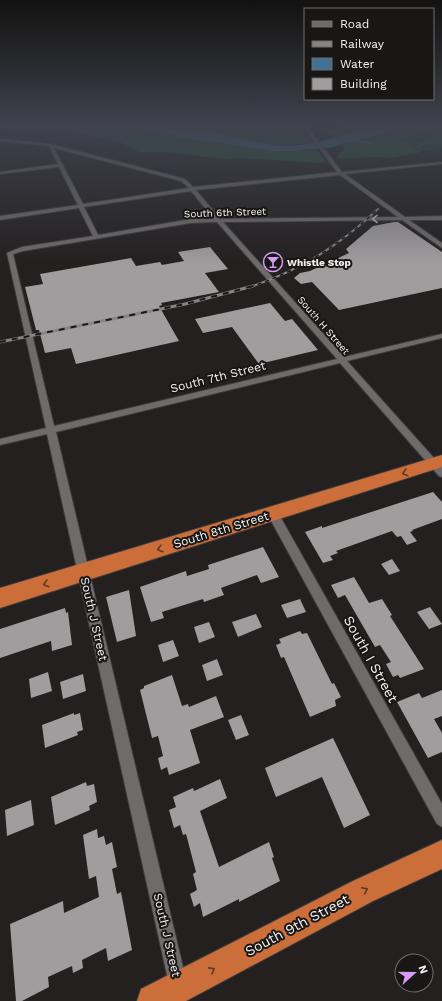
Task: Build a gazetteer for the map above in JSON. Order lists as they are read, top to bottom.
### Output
{
  "streets": {
    "highway": ["South 8th Street", "South 9th Street"],
    "street": [
      "South 6th Street",
      "South H Street",
      "South 7th Street",
      "South J Street",
      "South I Street"
    ]
  },
  "crossings": [
    ["South 6th Street", "South H Street"],
    ["South 6th Street", "South J Street"],
    ["South H Street", "South 7th Street"],
    ["South H Street", "South 8th Street"],
    ["South 7th Street", "South J Street"],
    ["South 8th Street", "South J Street"],
    ["South 8th Street", "South I Street"],
    ["South J Street", "South 9th Street"]
  ],
  "one_way": ["South 8th Street", "South 9th Street"],
  "places": {
    "bar": ["Whistle Stop"]
  },
  "legend": [
    "Road",
    "Railway",
    "Water",
    "Building"
  ],
  "north": "right"
}
